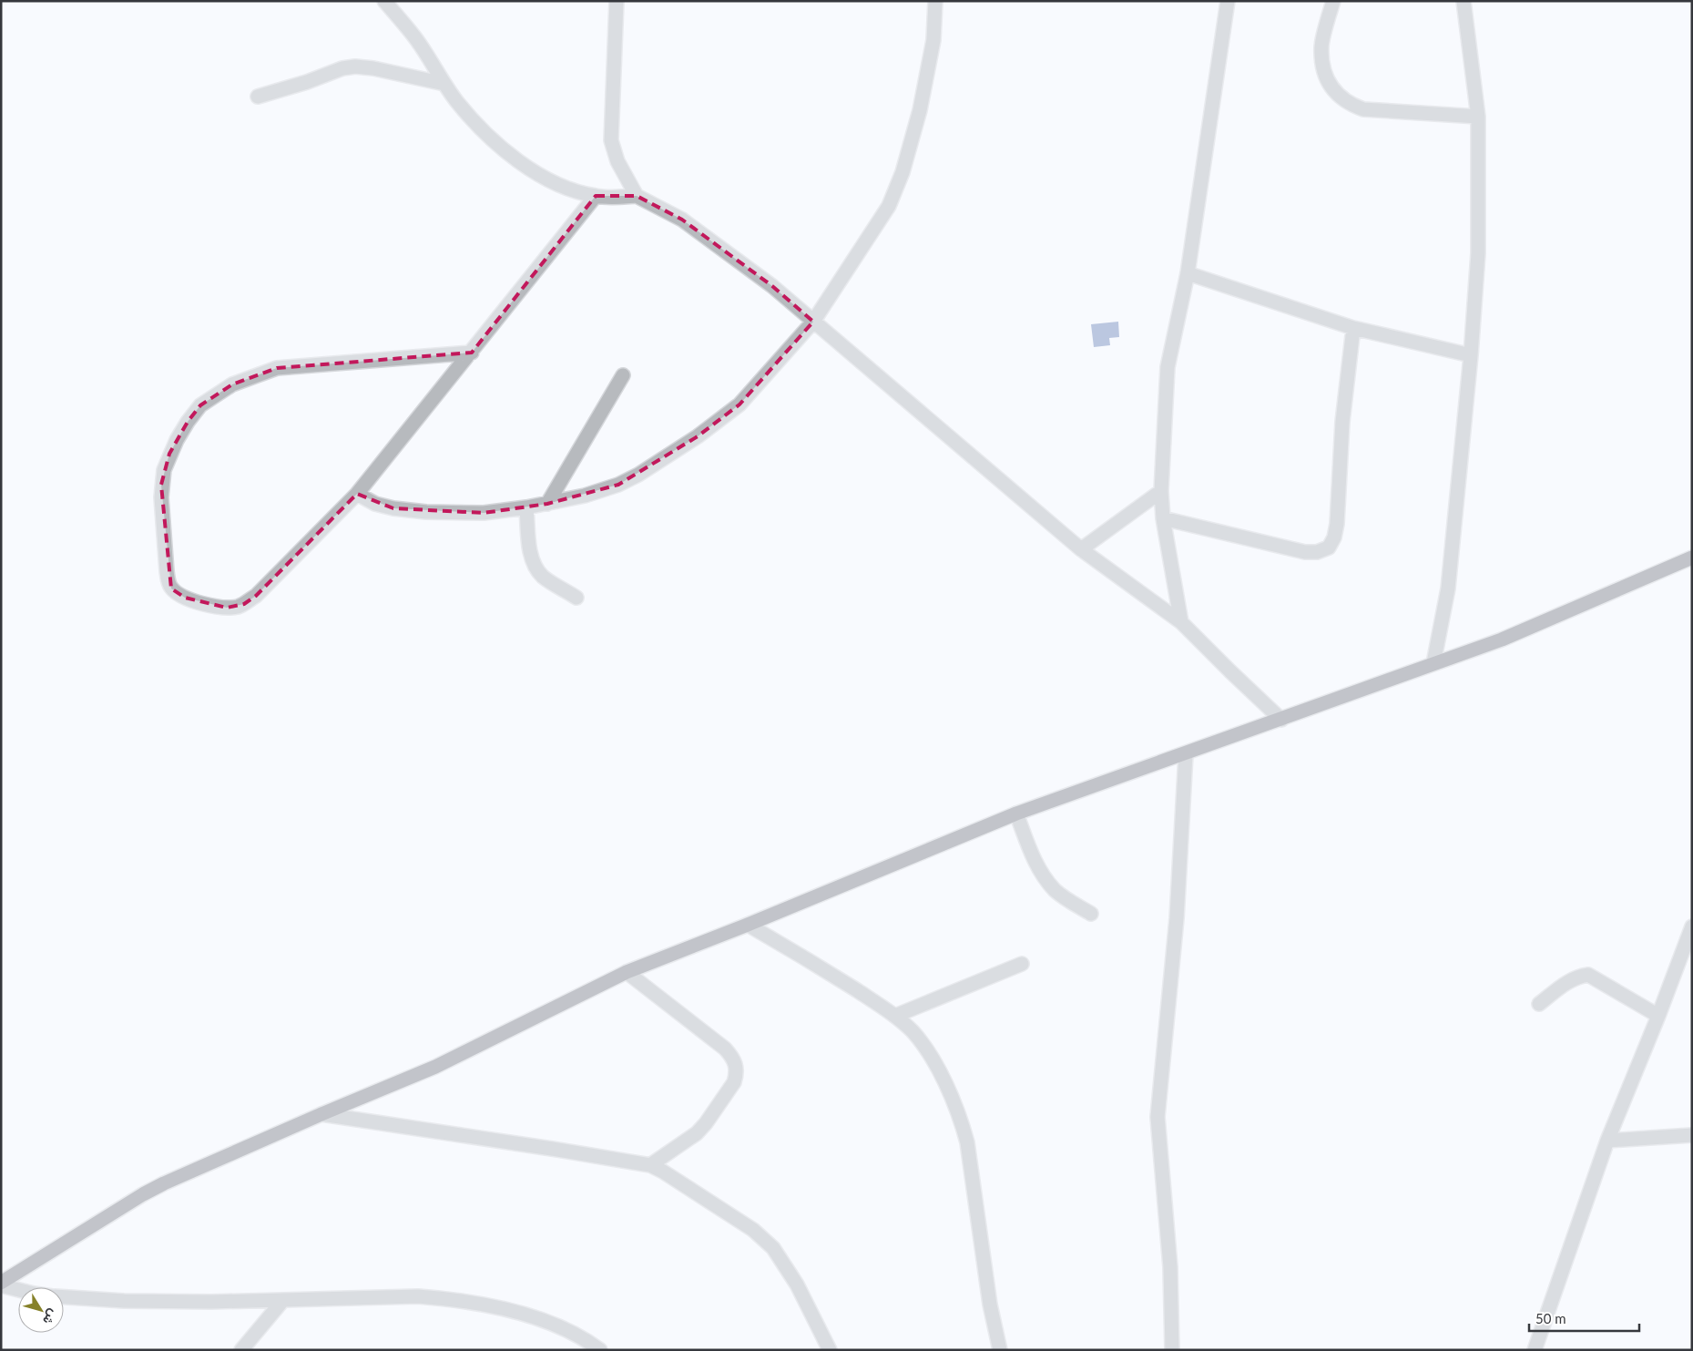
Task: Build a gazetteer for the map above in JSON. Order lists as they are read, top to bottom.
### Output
{
  "scale_bar": "50 m",
  "north": "bottom right"
}
